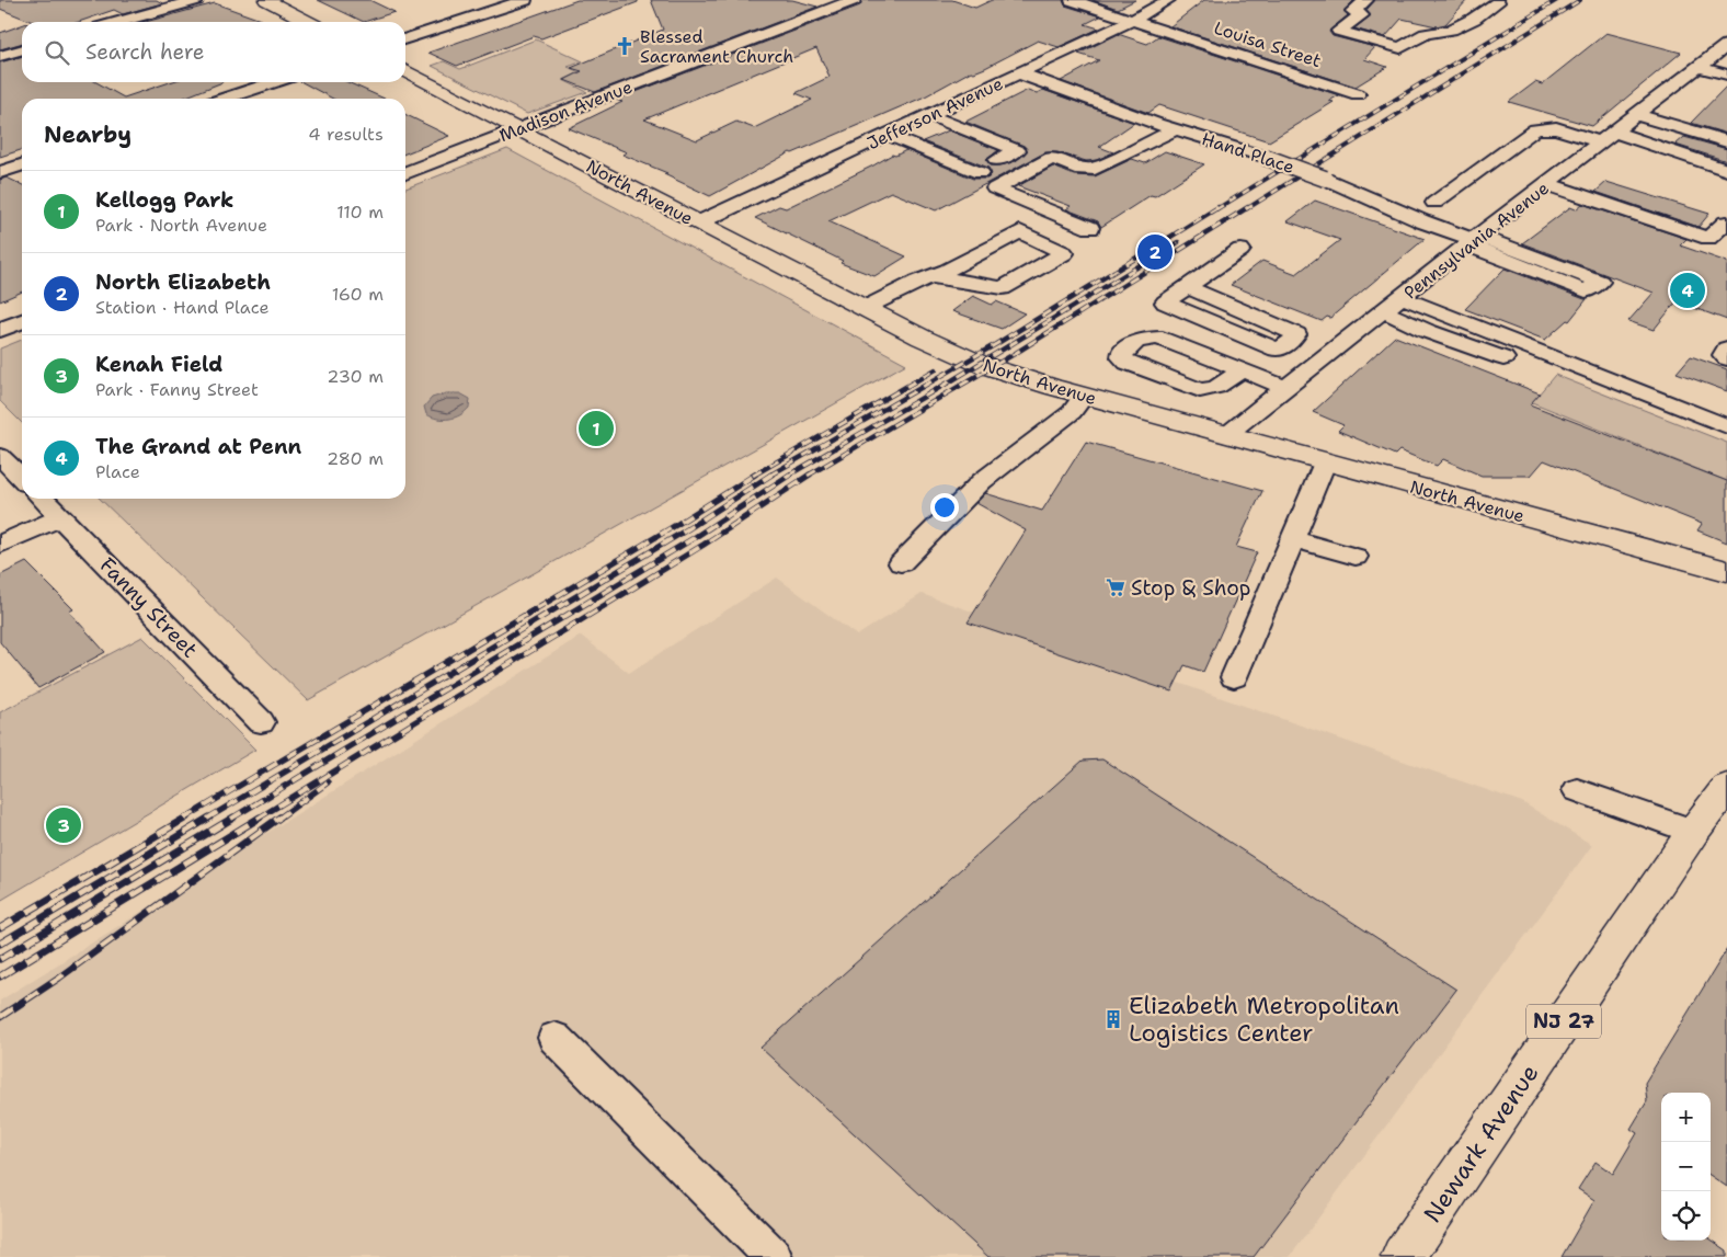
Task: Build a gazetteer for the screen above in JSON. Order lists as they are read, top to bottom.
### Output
{
  "streets": {
    "main road": ["North Avenue", "NJ 27", "Newark Avenue"],
    "street": [
      "Louisa Street",
      "Madison Avenue",
      "Jefferson Avenue",
      "Hand Place",
      "Pennsylvania Avenue",
      "Fanny Street"
    ]
  },
  "crossings": [
    ["Louisa Street", "Jefferson Avenue"],
    ["Madison Avenue", "North Avenue"],
    ["Jefferson Avenue", "Hand Place"],
    ["Jefferson Avenue", "North Avenue"],
    ["Hand Place", "Pennsylvania Avenue"],
    ["North Avenue", "Pennsylvania Avenue"]
  ],
  "places": {
    "church": ["Blessed Sacrament Church"],
    "supermarket": ["Stop & Shop"],
    "building": ["Elizabeth Metropolitan Logistics Center"]
  },
  "page": {
    "search": "Search here",
    "heading": ["Nearby", "4 results"],
    "list": [
      {
        "mark": "1",
        "name": "Kellogg Park",
        "note": "Park · North Avenue",
        "value": "110 m"
      },
      {
        "mark": "2",
        "name": "North Elizabeth",
        "note": "Station · Hand Place",
        "value": "160 m"
      },
      {
        "mark": "3",
        "name": "Kenah Field",
        "note": "Park · Fanny Street",
        "value": "230 m"
      },
      {
        "mark": "4",
        "name": "The Grand at Penn",
        "note": "Place",
        "value": "280 m"
      }
    ],
    "pins": [
      "2",
      "4",
      "1",
      "3"
    ],
    "map_buttons": ["+", "−"]
  }
}
